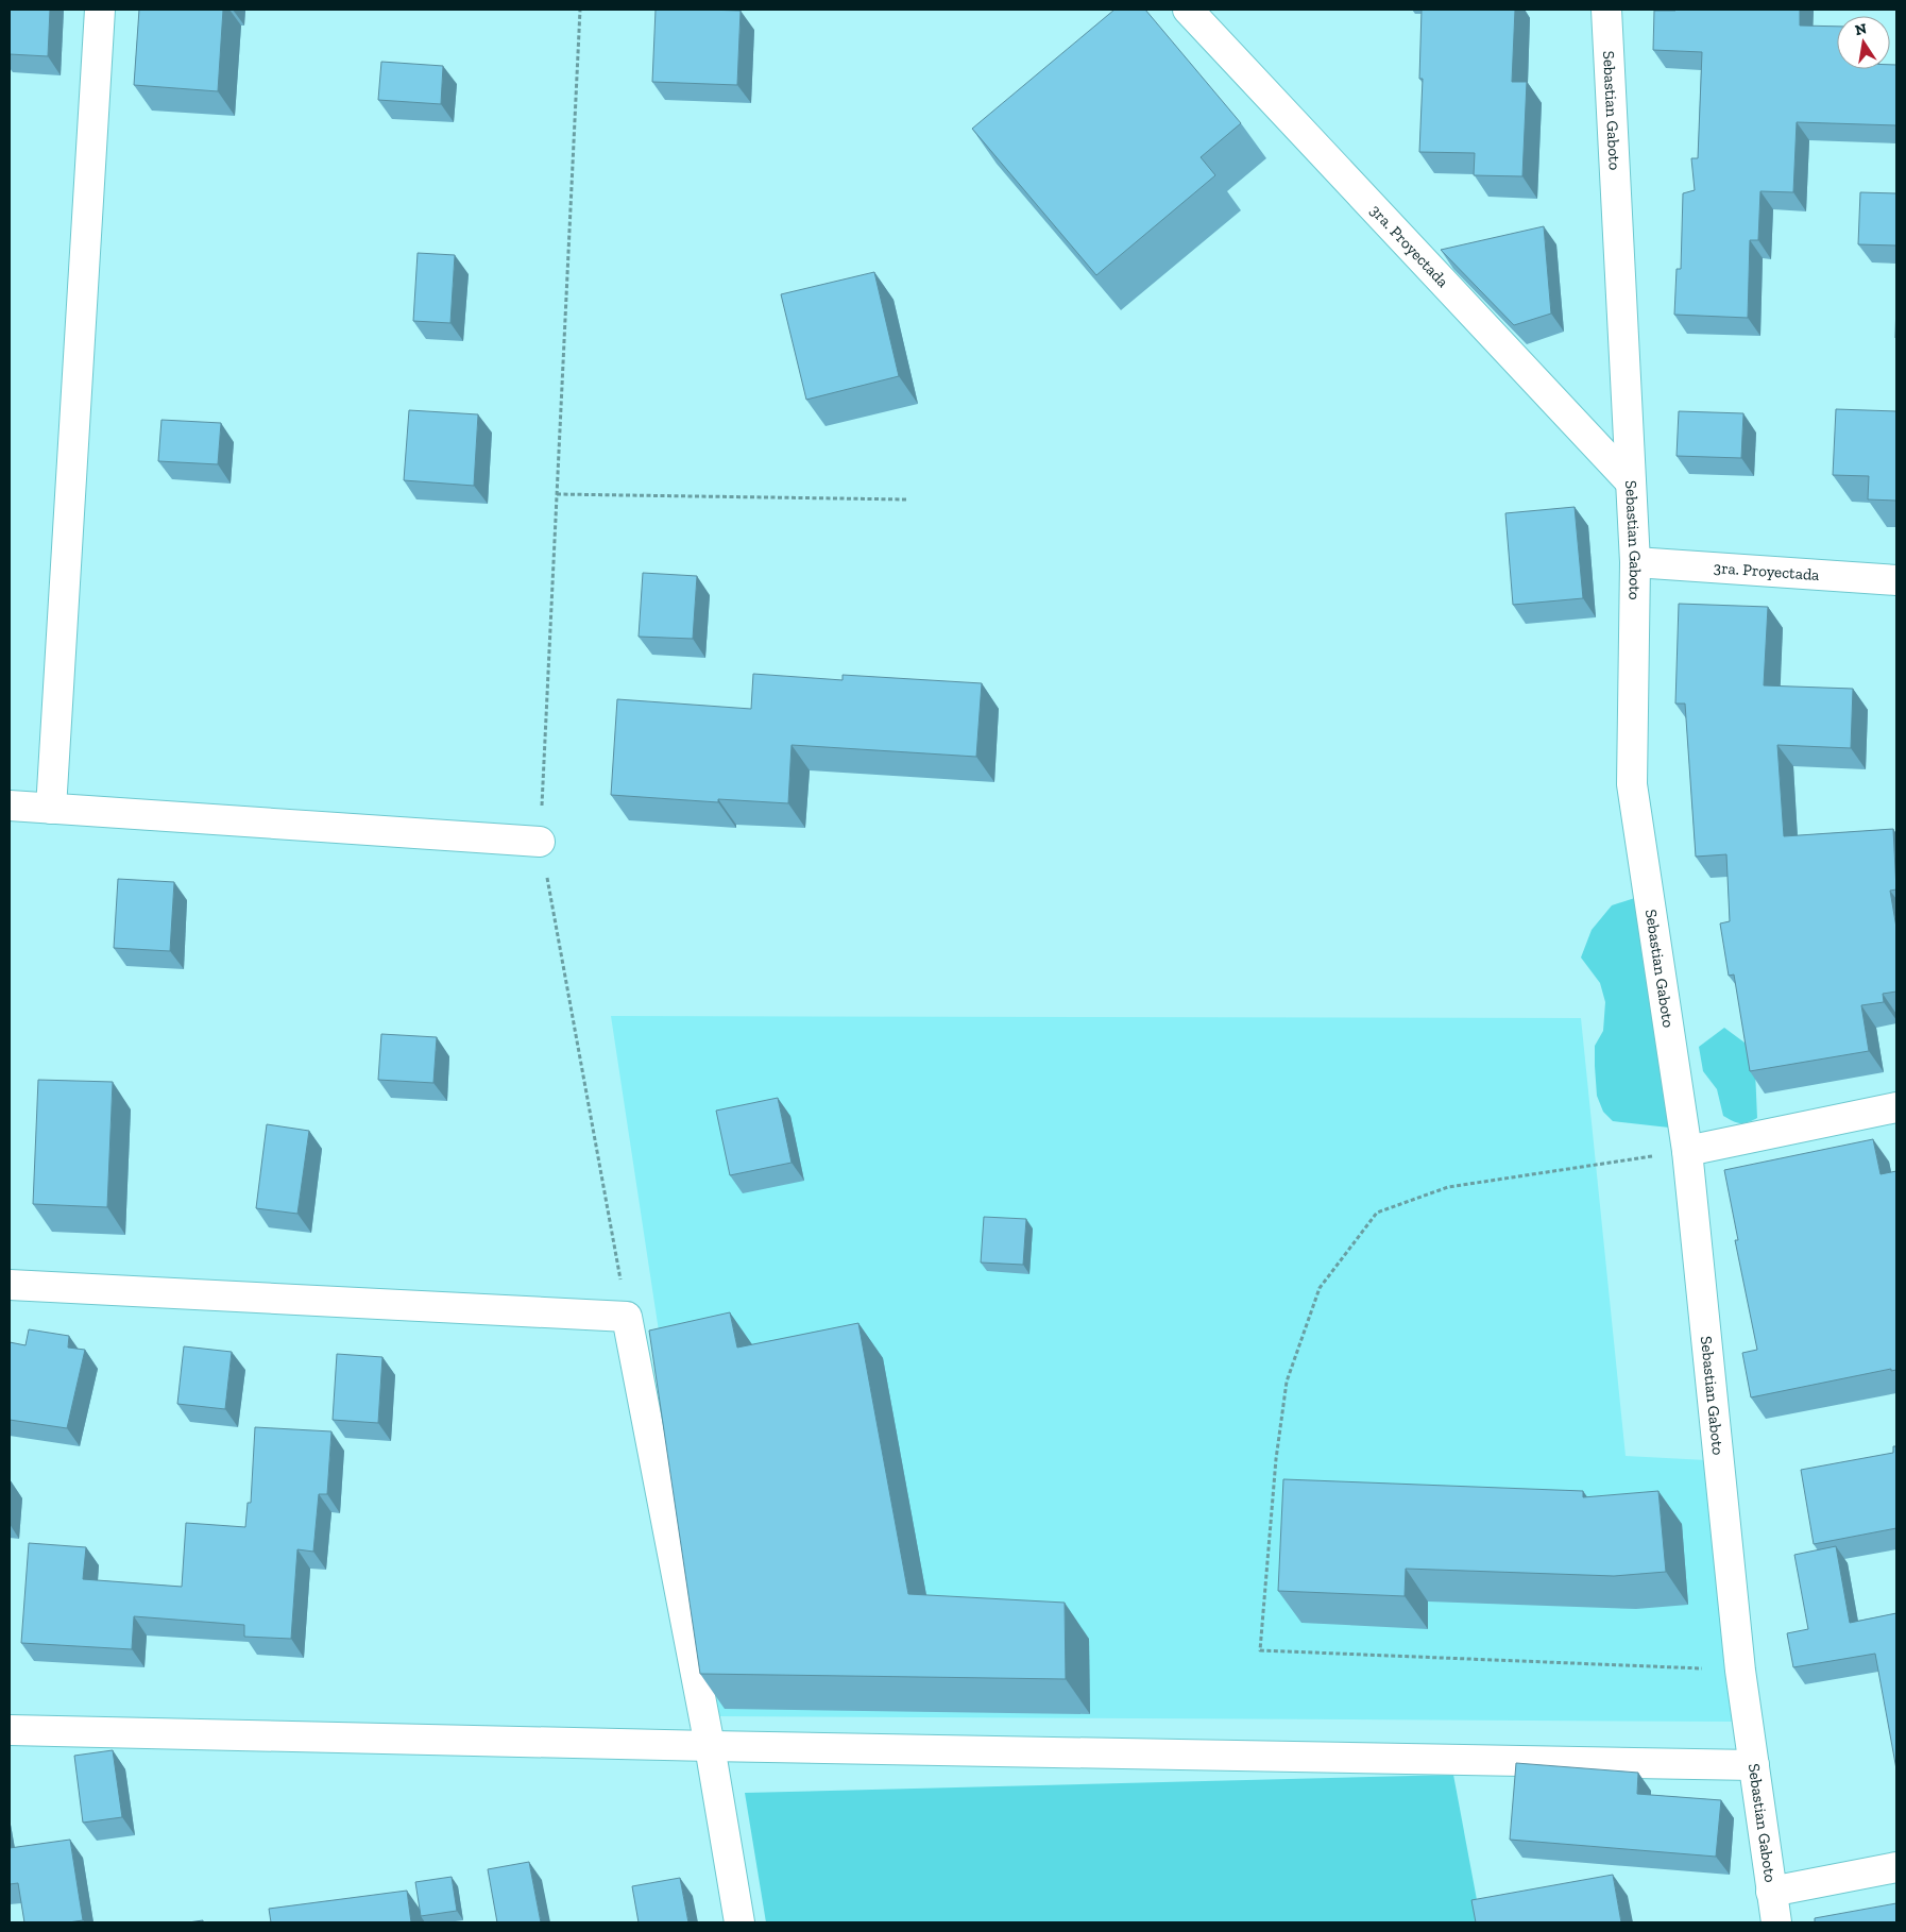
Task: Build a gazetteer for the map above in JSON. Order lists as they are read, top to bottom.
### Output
{
  "streets": {
    "street": ["Sebastian Gaboto", "3ra. Proyectada"]
  },
  "crossings": [
    ["Sebastian Gaboto", "3ra. Proyectada"]
  ],
  "north": "top"
}
